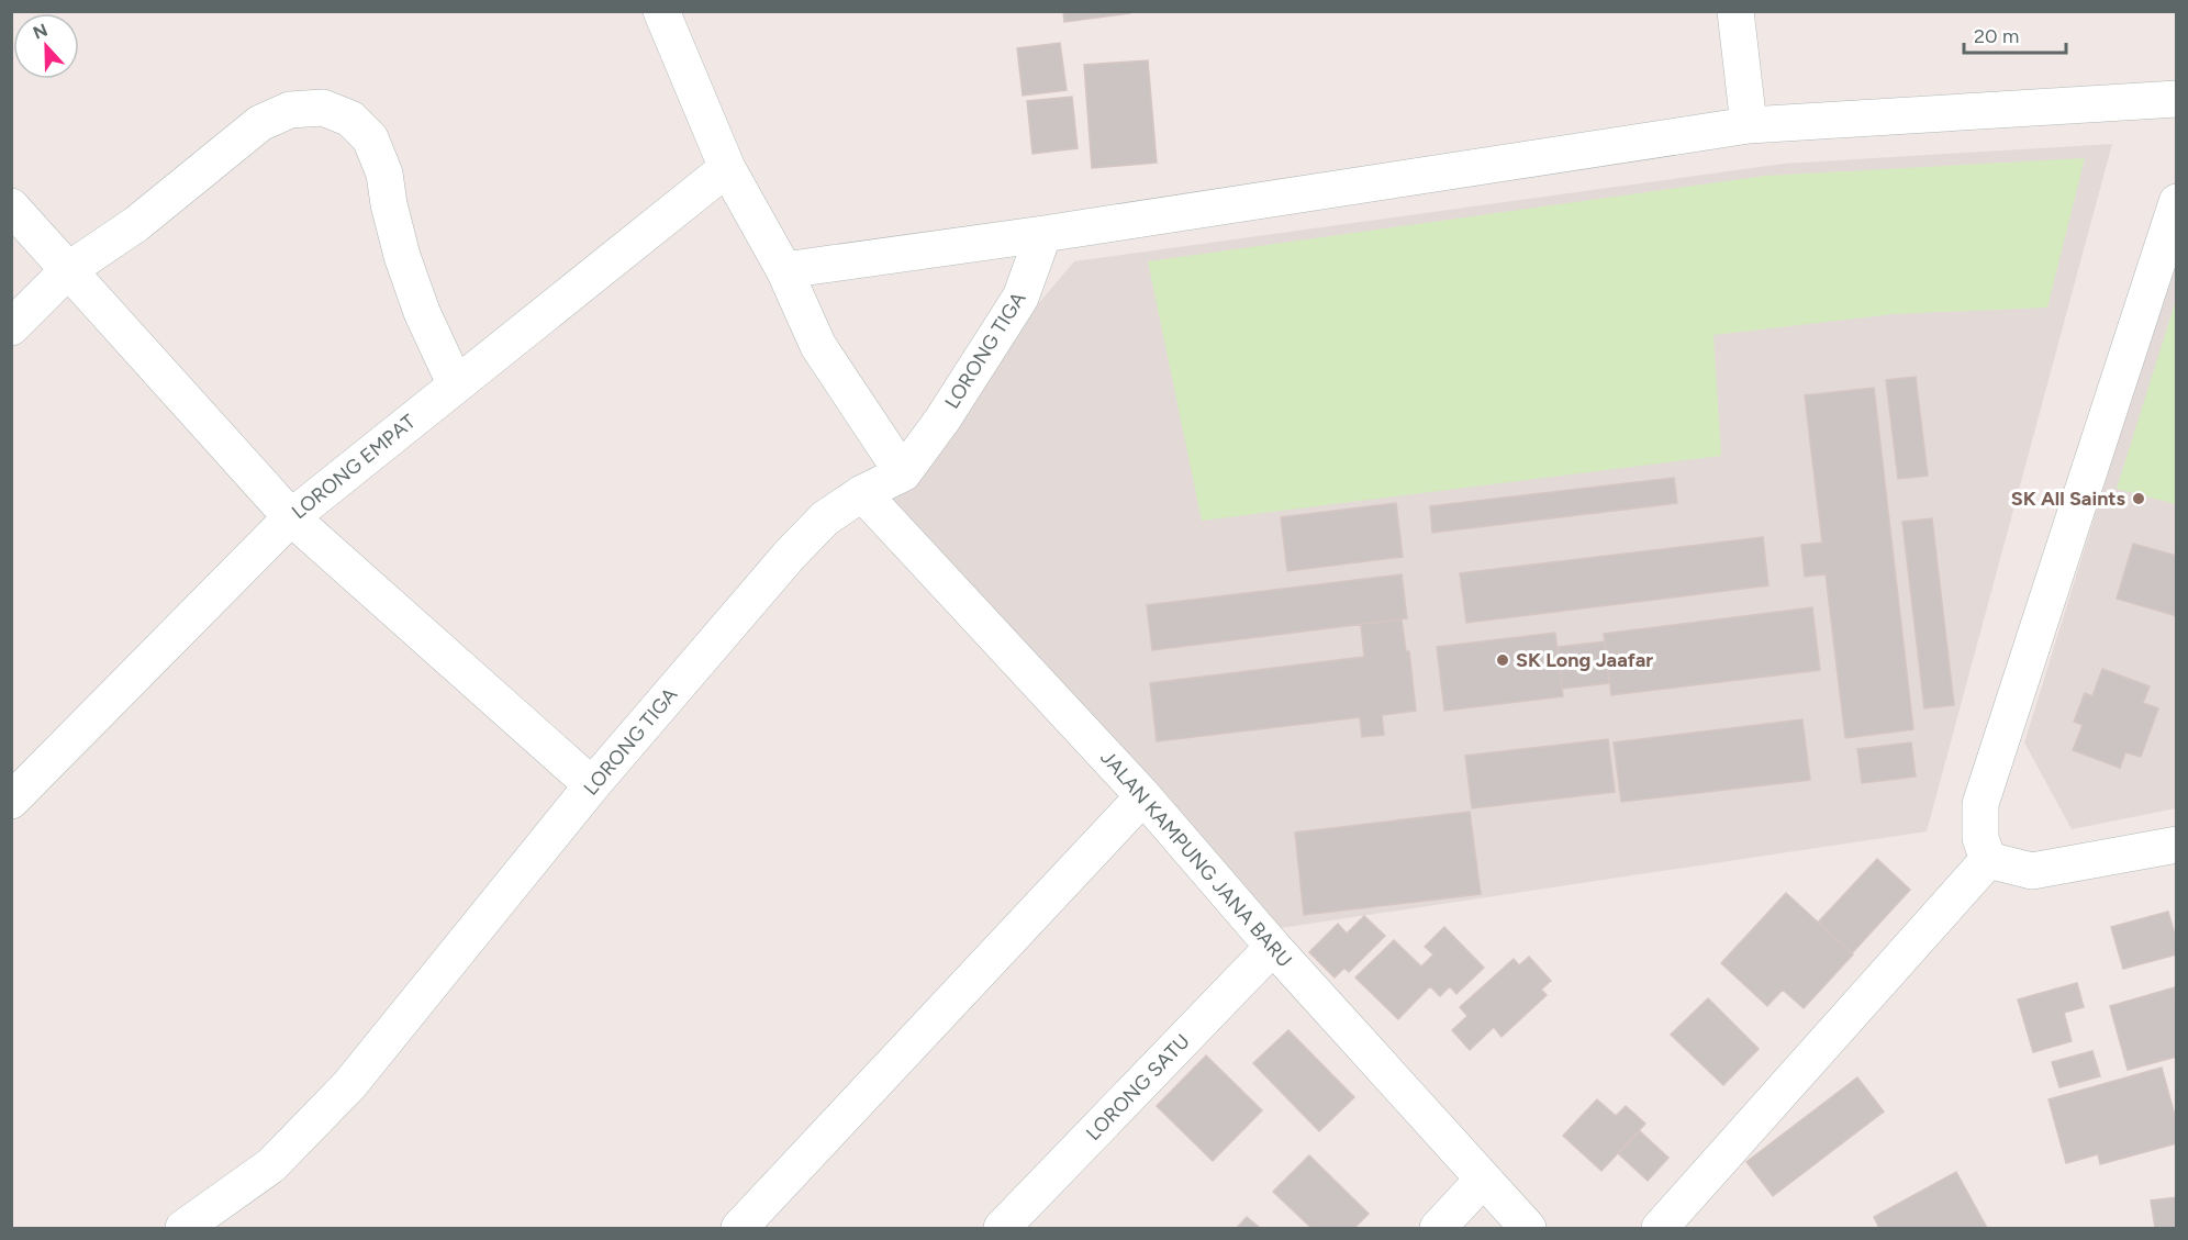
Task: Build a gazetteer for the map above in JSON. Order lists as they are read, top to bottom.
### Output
{
  "streets": {
    "street": [
      "LORONG TIGA",
      "LORONG EMPAT",
      "JALAN KAMPUNG JANA BARU",
      "LORONG SATU"
    ]
  },
  "crossings": [
    ["LORONG TIGA", "JALAN KAMPUNG JANA BARU"],
    ["JALAN KAMPUNG JANA BARU", "LORONG SATU"]
  ],
  "places": ["SK All Saints", "SK Long Jaafar"],
  "scale_bar": "20 m",
  "north": "top"
}
